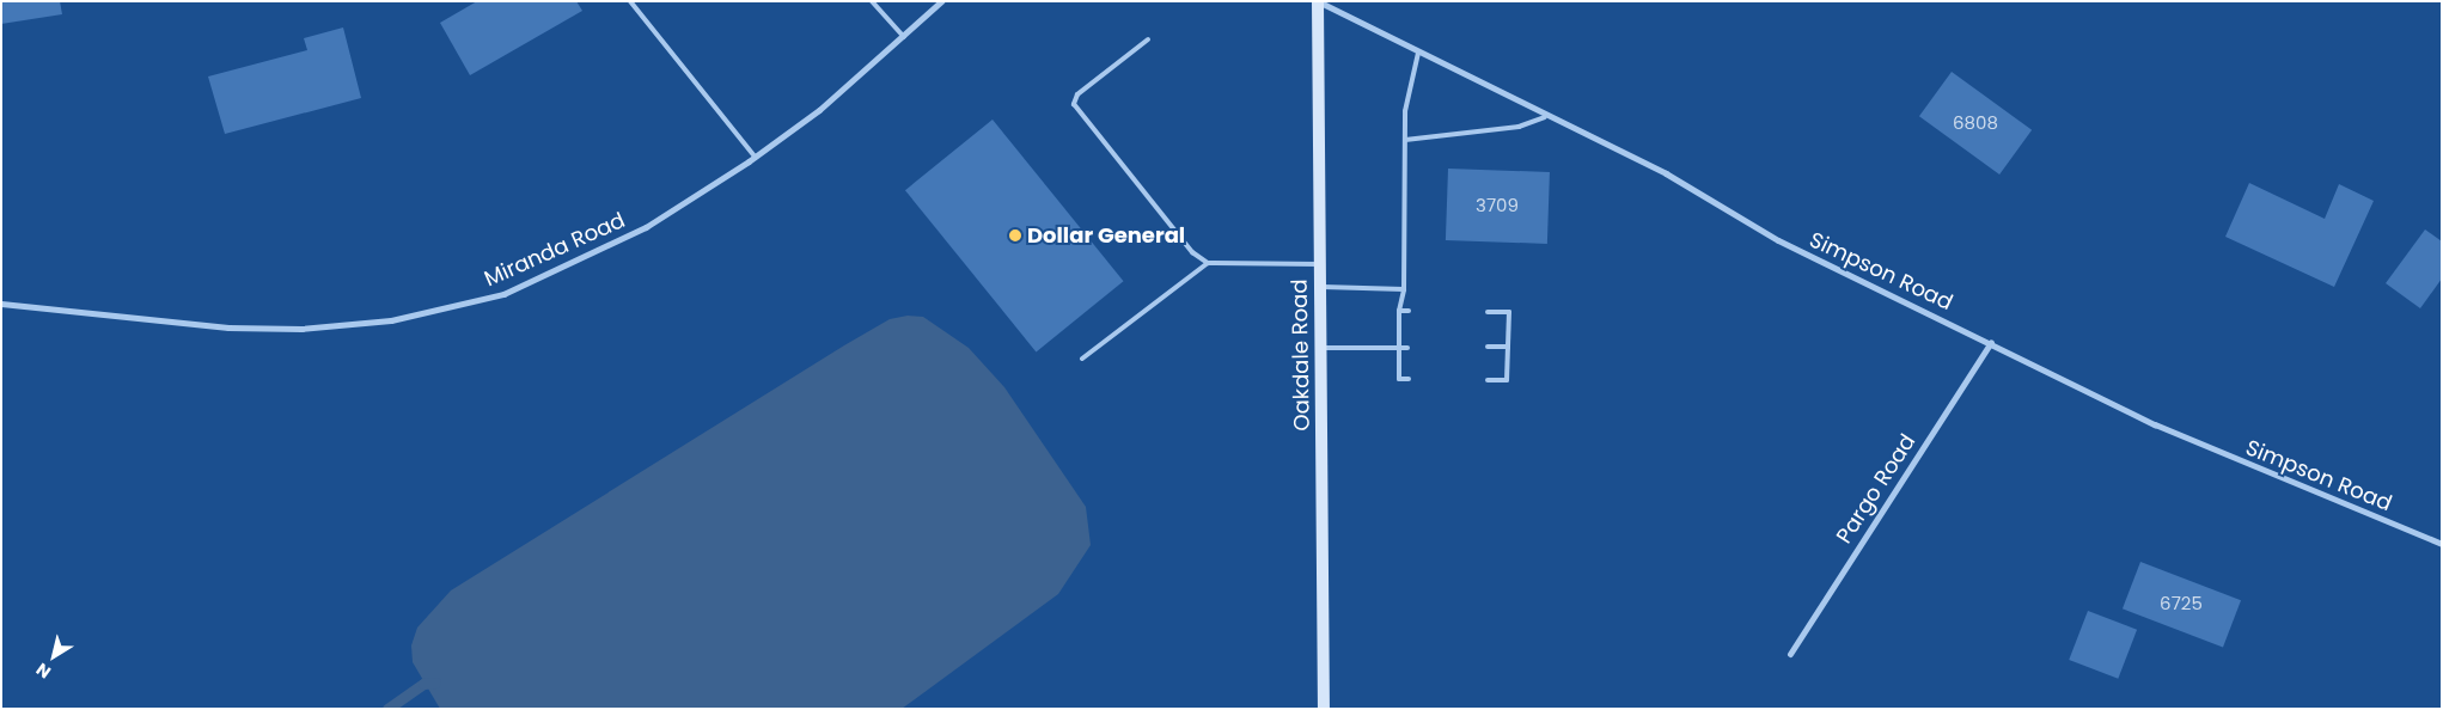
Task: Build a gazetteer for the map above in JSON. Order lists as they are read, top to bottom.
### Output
{
  "streets": {
    "main road": ["Oakdale Road"],
    "street": ["Miranda Road", "Simpson Road", "Pargo Road"]
  },
  "crossings": [
    ["Simpson Road", "Oakdale Road"],
    ["Simpson Road", "Pargo Road"]
  ],
  "places": ["Dollar General"],
  "house_numbers": ["6808", "3709", "6725"],
  "north": "bottom left"
}
